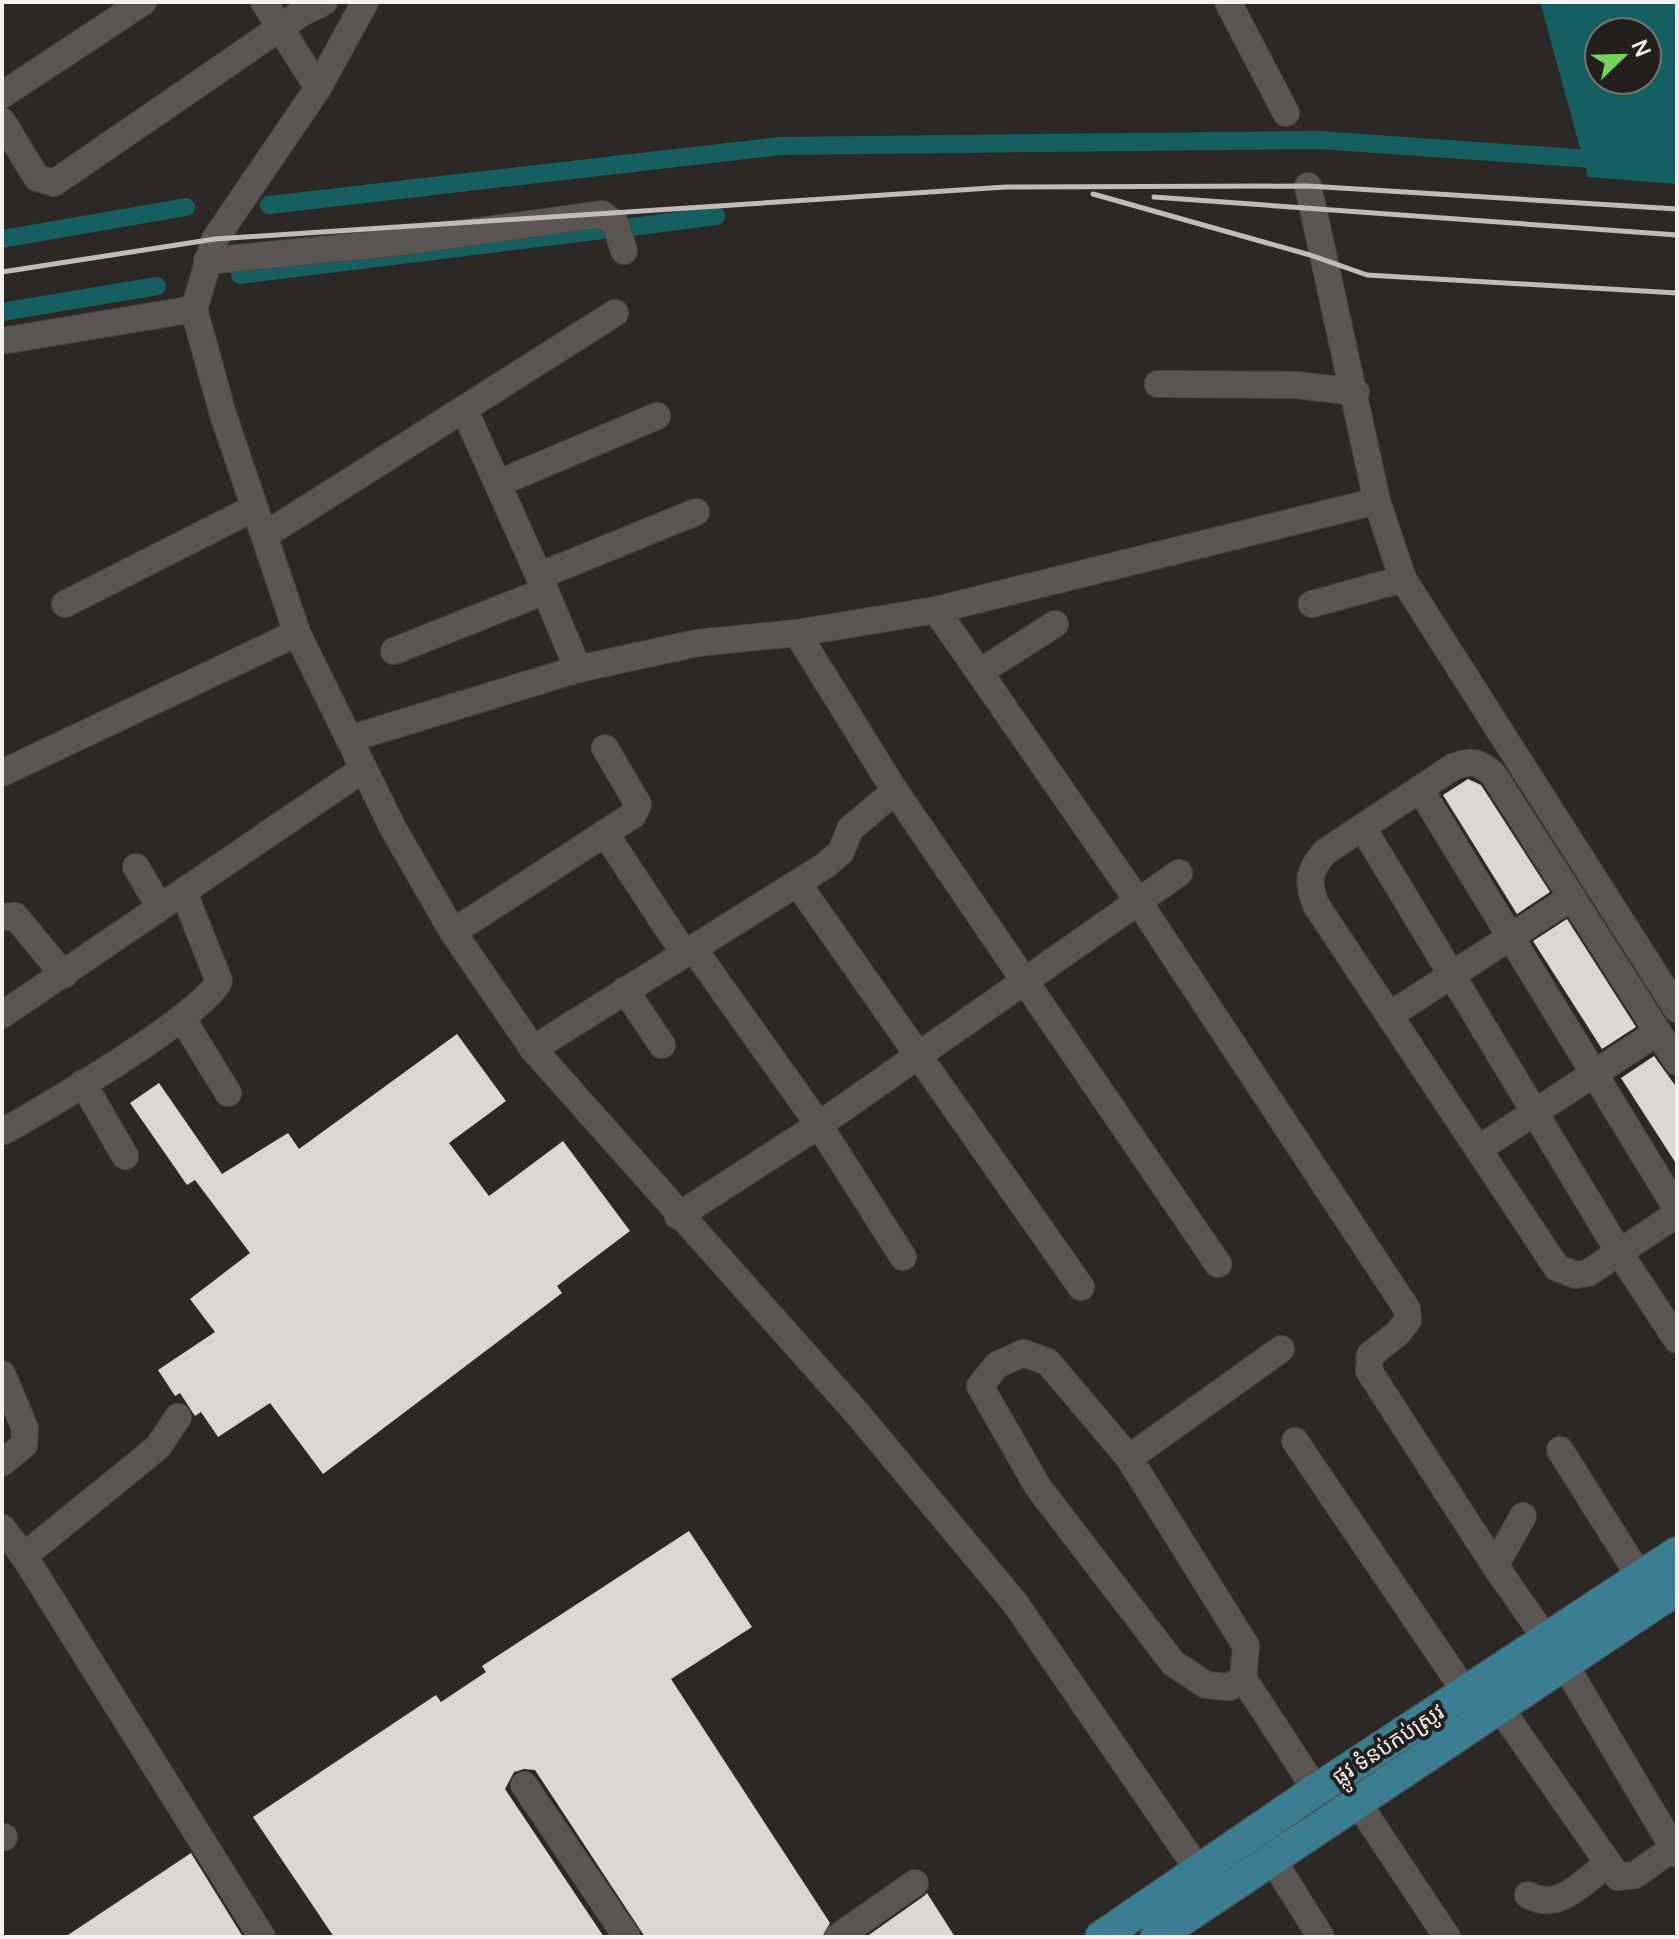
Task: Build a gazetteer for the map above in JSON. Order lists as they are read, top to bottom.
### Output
{
  "streets": {
    "main road": ["ផ្លូវ ទំនប់កប់ស្រូវ"]
  },
  "north": "top right"
}
